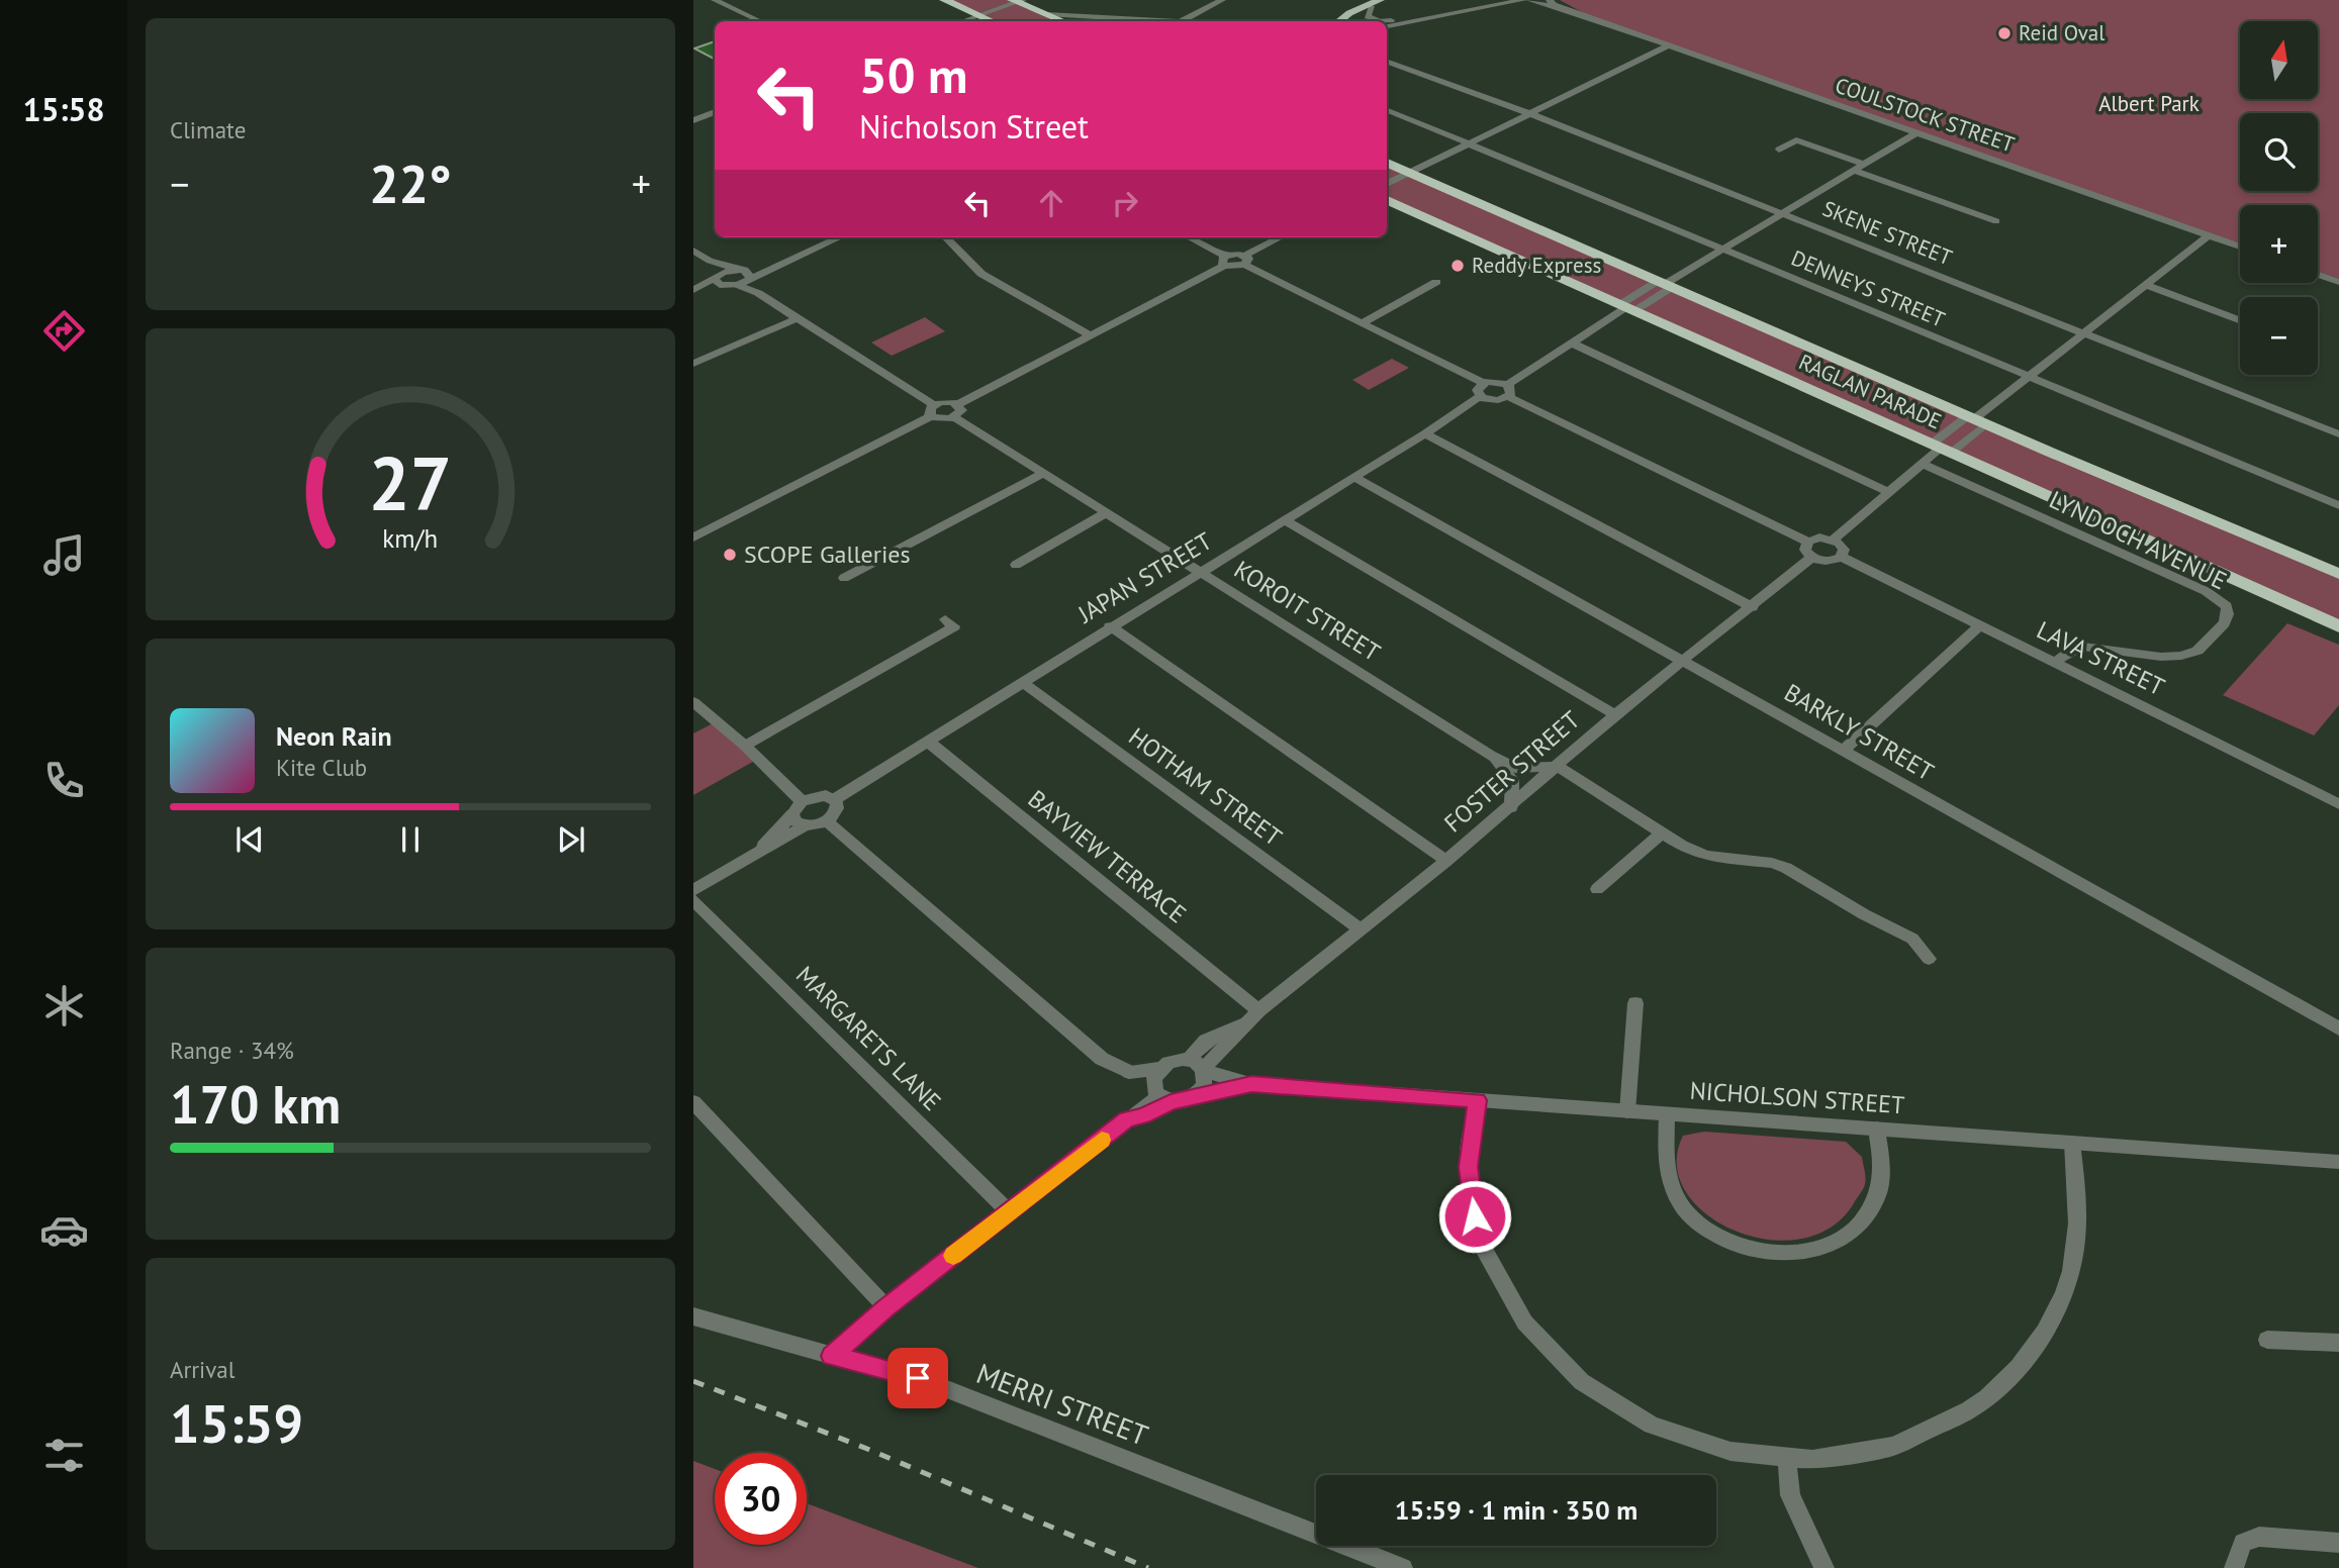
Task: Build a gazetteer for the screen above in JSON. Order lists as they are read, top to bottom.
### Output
{
  "streets": {
    "highway": ["RAGLAN PARADE"],
    "street": [
      "COULSTOCK STREET",
      "SKENE STREET",
      "DENNEYS STREET",
      "LYNDOCH AVENUE",
      "JAPAN STREET",
      "KOROIT STREET",
      "LAVA STREET",
      "BARKLY STREET",
      "FOSTER STREET",
      "HOTHAM STREET",
      "BAYVIEW TERRACE",
      "MARGARETS LANE",
      "NICHOLSON STREET",
      "MERRI STREET"
    ]
  },
  "crossings": [
    ["LYNDOCH AVENUE", "LAVA STREET"],
    ["JAPAN STREET", "KOROIT STREET"],
    ["JAPAN STREET", "BARKLY STREET"],
    ["JAPAN STREET", "HOTHAM STREET"],
    ["JAPAN STREET", "BAYVIEW TERRACE"],
    ["KOROIT STREET", "FOSTER STREET"],
    ["BARKLY STREET", "FOSTER STREET"],
    ["FOSTER STREET", "HOTHAM STREET"],
    ["FOSTER STREET", "BAYVIEW TERRACE"],
    ["FOSTER STREET", "NICHOLSON STREET"]
  ],
  "parks": ["Albert Park"],
  "places": ["Reid Oval", "Reddy Express", "SCOPE Galleries"],
  "north": "top",
  "page": {
    "tabs": "15:58",
    "tile": [
      "Climate",
      ["Range · 34%", "170 km"],
      ["Arrival", "15:59"]
    ],
    "map_buttons": ["+", "−"],
    "turn": ["50 m", "Nicholson Street"],
    "heat": ["−", "22°", "+"],
    "song": ["Neon Rain", "Kite Club"],
    "limit": "30",
    "trip": "15:59 · 1 min · 350 m",
    "gauge": ["27", "km/h"]
  }
}
